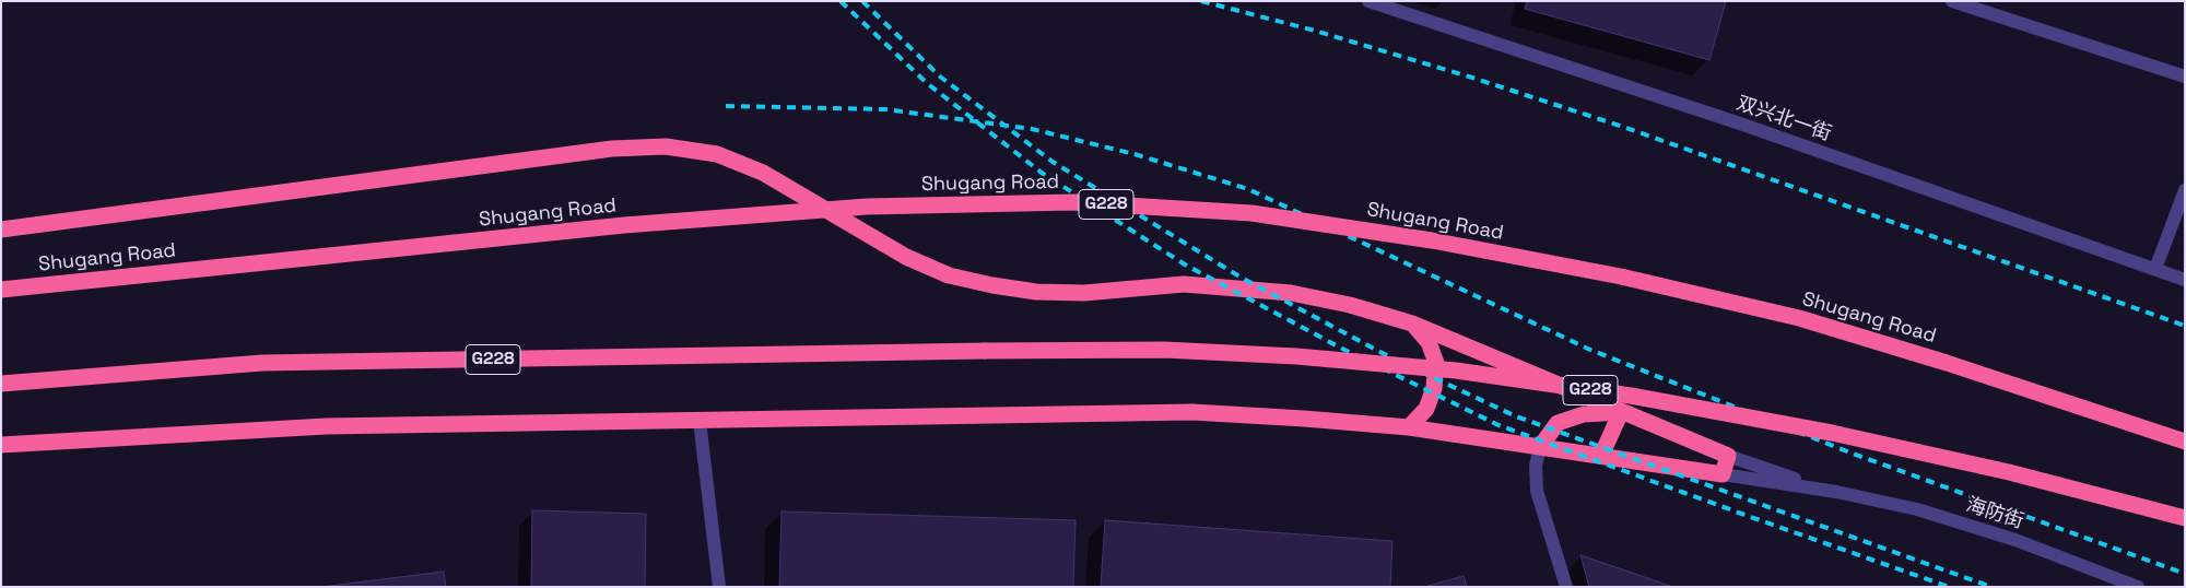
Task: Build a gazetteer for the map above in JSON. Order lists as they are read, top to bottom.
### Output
{
  "streets": {
    "highway": ["Shugang Road", "G228"],
    "street": ["双兴北一街", "海防街"]
  }
}
